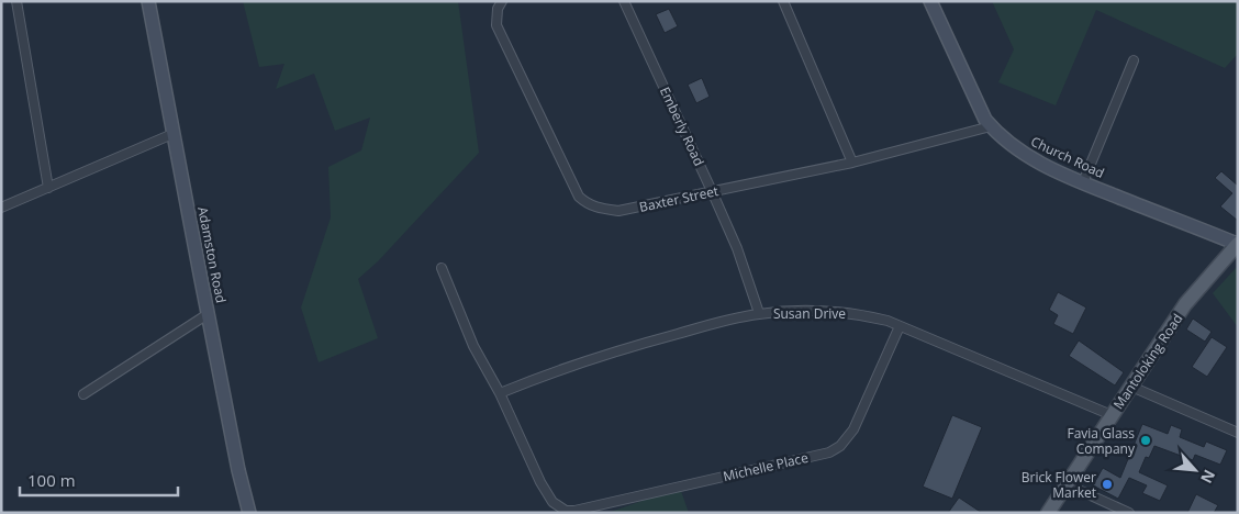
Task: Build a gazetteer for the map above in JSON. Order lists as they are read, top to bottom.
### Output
{
  "streets": {
    "main road": ["Mantoloking Road"],
    "street": [
      "Emberly Road",
      "Church Road",
      "Baxter Street",
      "Adamston Road",
      "Susan Drive",
      "Michelle Place"
    ]
  },
  "crossings": [
    ["Emberly Road", "Baxter Street"],
    ["Emberly Road", "Susan Drive"],
    ["Church Road", "Baxter Street"],
    ["Church Road", "Mantoloking Road"],
    ["Susan Drive", "Mantoloking Road"],
    ["Susan Drive", "Michelle Place"]
  ],
  "places": ["Favia Glass Company", "Brick Flower Market"],
  "scale_bar": "100 m",
  "north": "bottom right"
}
